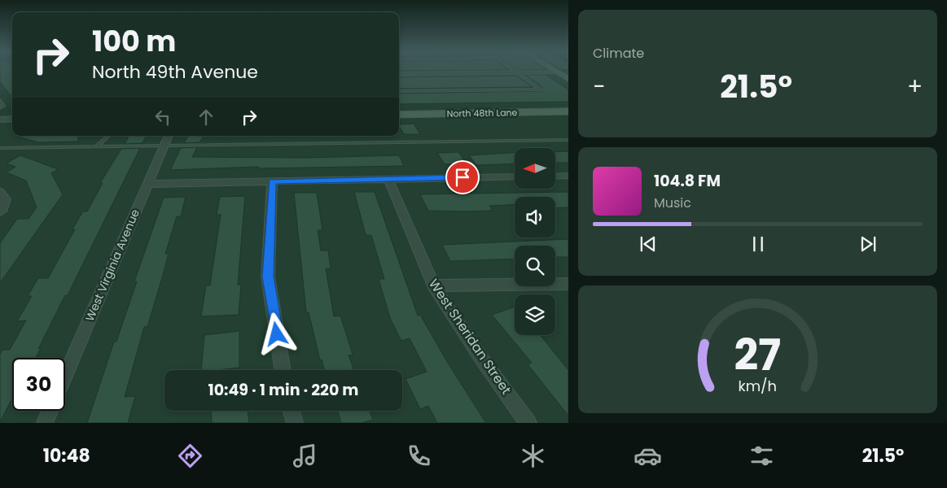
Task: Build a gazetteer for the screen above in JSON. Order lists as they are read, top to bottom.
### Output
{
  "streets": {
    "street": ["North 48th Lane", "West Virginia Avenue", "West Sheridan Street"]
  },
  "north": "left",
  "page": {
    "tile": "Climate",
    "turn": ["100 m", "North 49th Avenue"],
    "heat": ["−", "21.5°", "+"],
    "song": ["104.8 FM", "Music"],
    "limit": "30",
    "trip": "10:49 · 1 min · 220 m",
    "tabs": ["10:48", "21.5°"],
    "gauge": ["27", "km/h"]
  }
}
